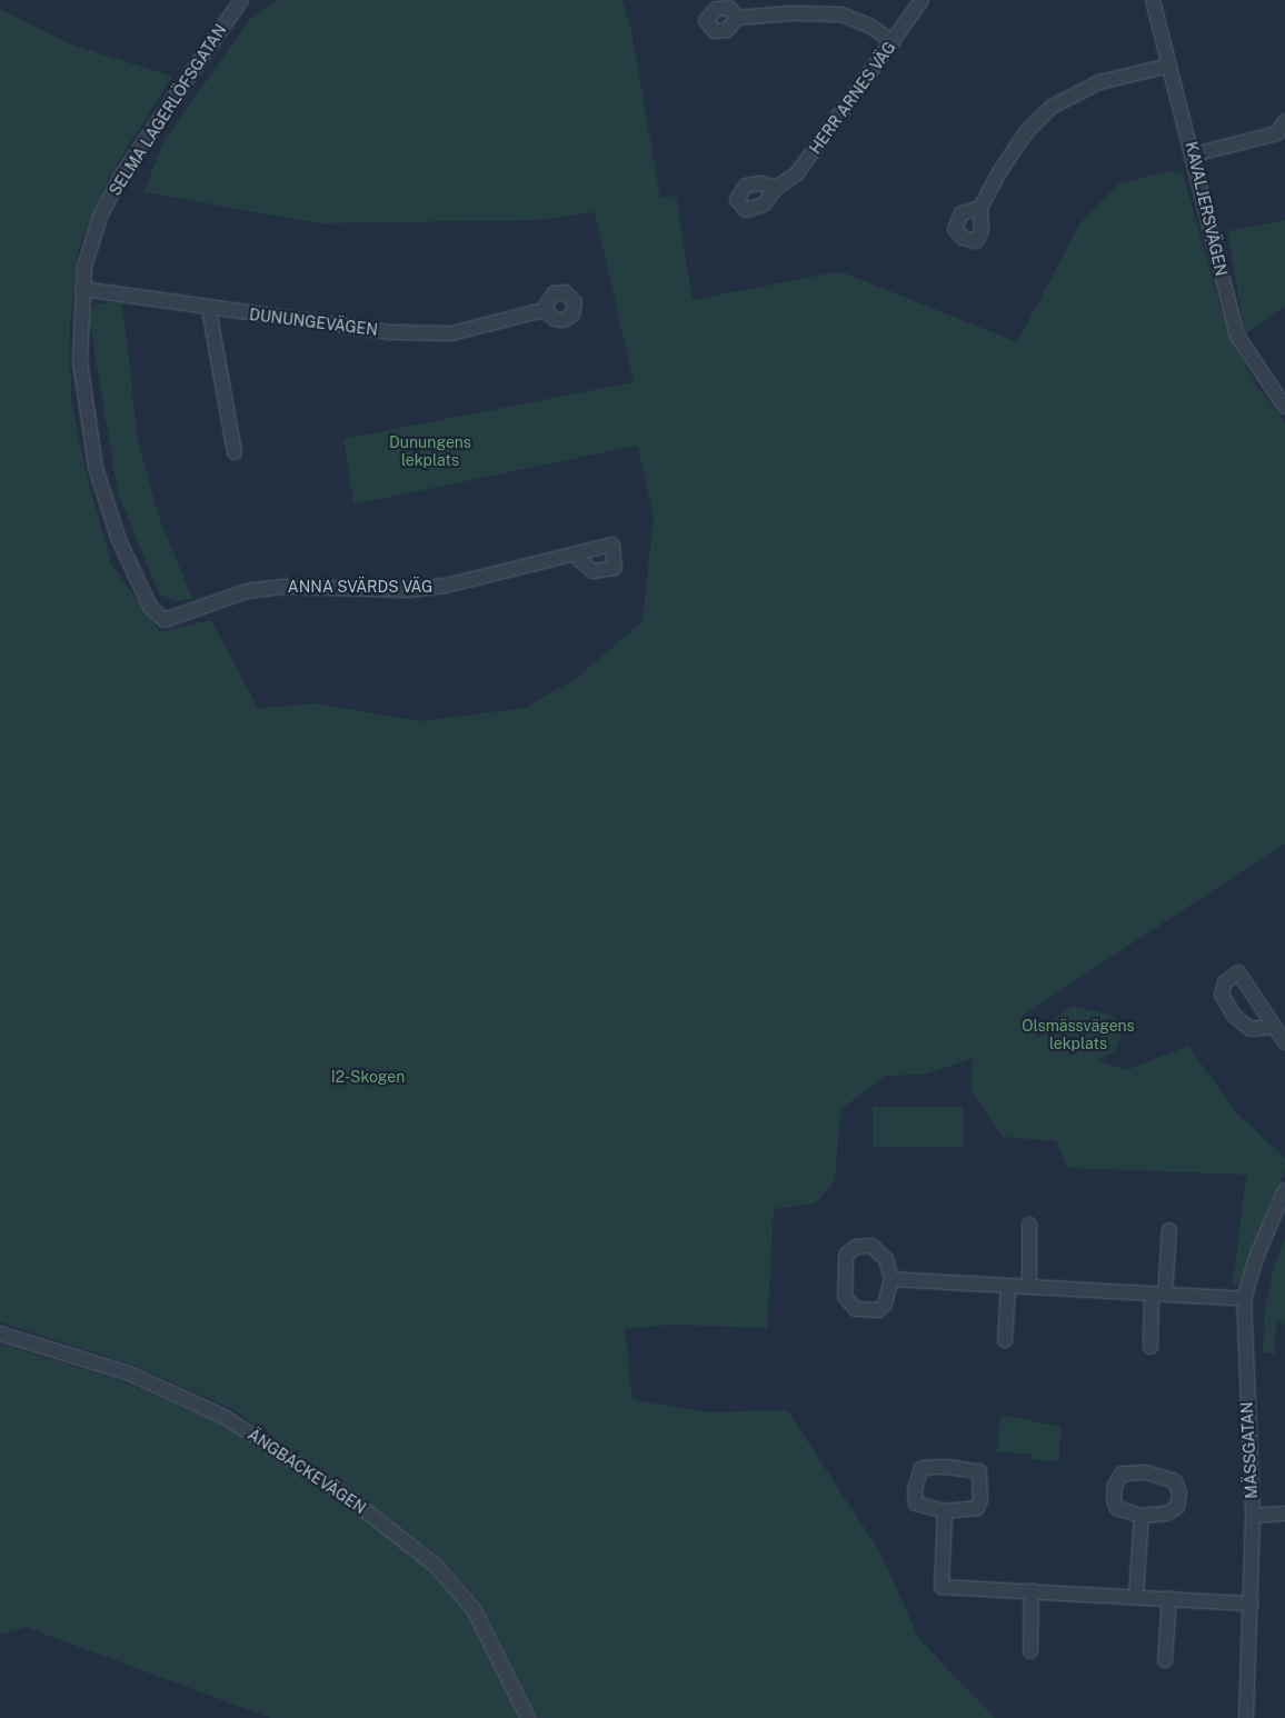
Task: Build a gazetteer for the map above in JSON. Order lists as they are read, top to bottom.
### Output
{
  "streets": {
    "street": [
      "HERR ARNES VÄG",
      "SELMA LAGERLÖFSGATAN",
      "KAVALJERSVÄGEN",
      "DUNUNGEVÄGEN",
      "ANNA SVÄRDS VÄG",
      "MÄSSGATAN",
      "ÄNGBACKEVÄGEN"
    ]
  },
  "crossings": [
    ["SELMA LAGERLÖFSGATAN", "DUNUNGEVÄGEN"],
    ["SELMA LAGERLÖFSGATAN", "ANNA SVÄRDS VÄG"]
  ],
  "parks": ["Dunungens lekplats", "Olsmässvägens lekplats", "I2-Skogen"]
}
